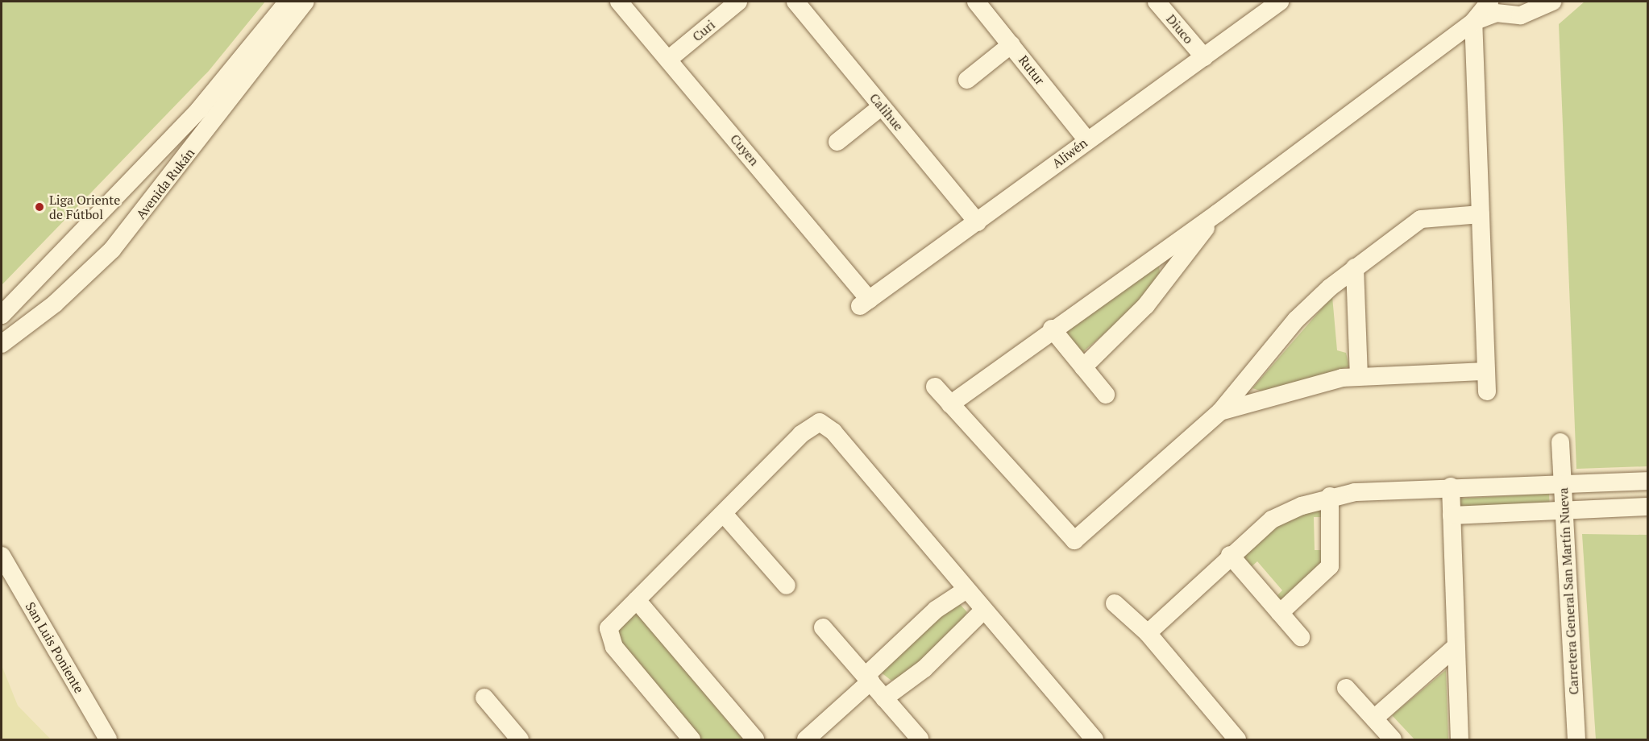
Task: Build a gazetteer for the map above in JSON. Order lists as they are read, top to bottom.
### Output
{
  "streets": {
    "street": [
      "Diuco",
      "Curi",
      "Rutur",
      "Calihue",
      "Cuyen",
      "Aliwén",
      "Avenida Rukán",
      "Carretera General San Martín Nueva",
      "San Luis Poniente"
    ]
  },
  "crossings": [
    ["Diuco", "Aliwén"],
    ["Curi", "Cuyen"],
    ["Rutur", "Aliwén"],
    ["Calihue", "Aliwén"],
    ["Cuyen", "Aliwén"]
  ],
  "places": ["Liga Oriente de Fútbol"]
}
